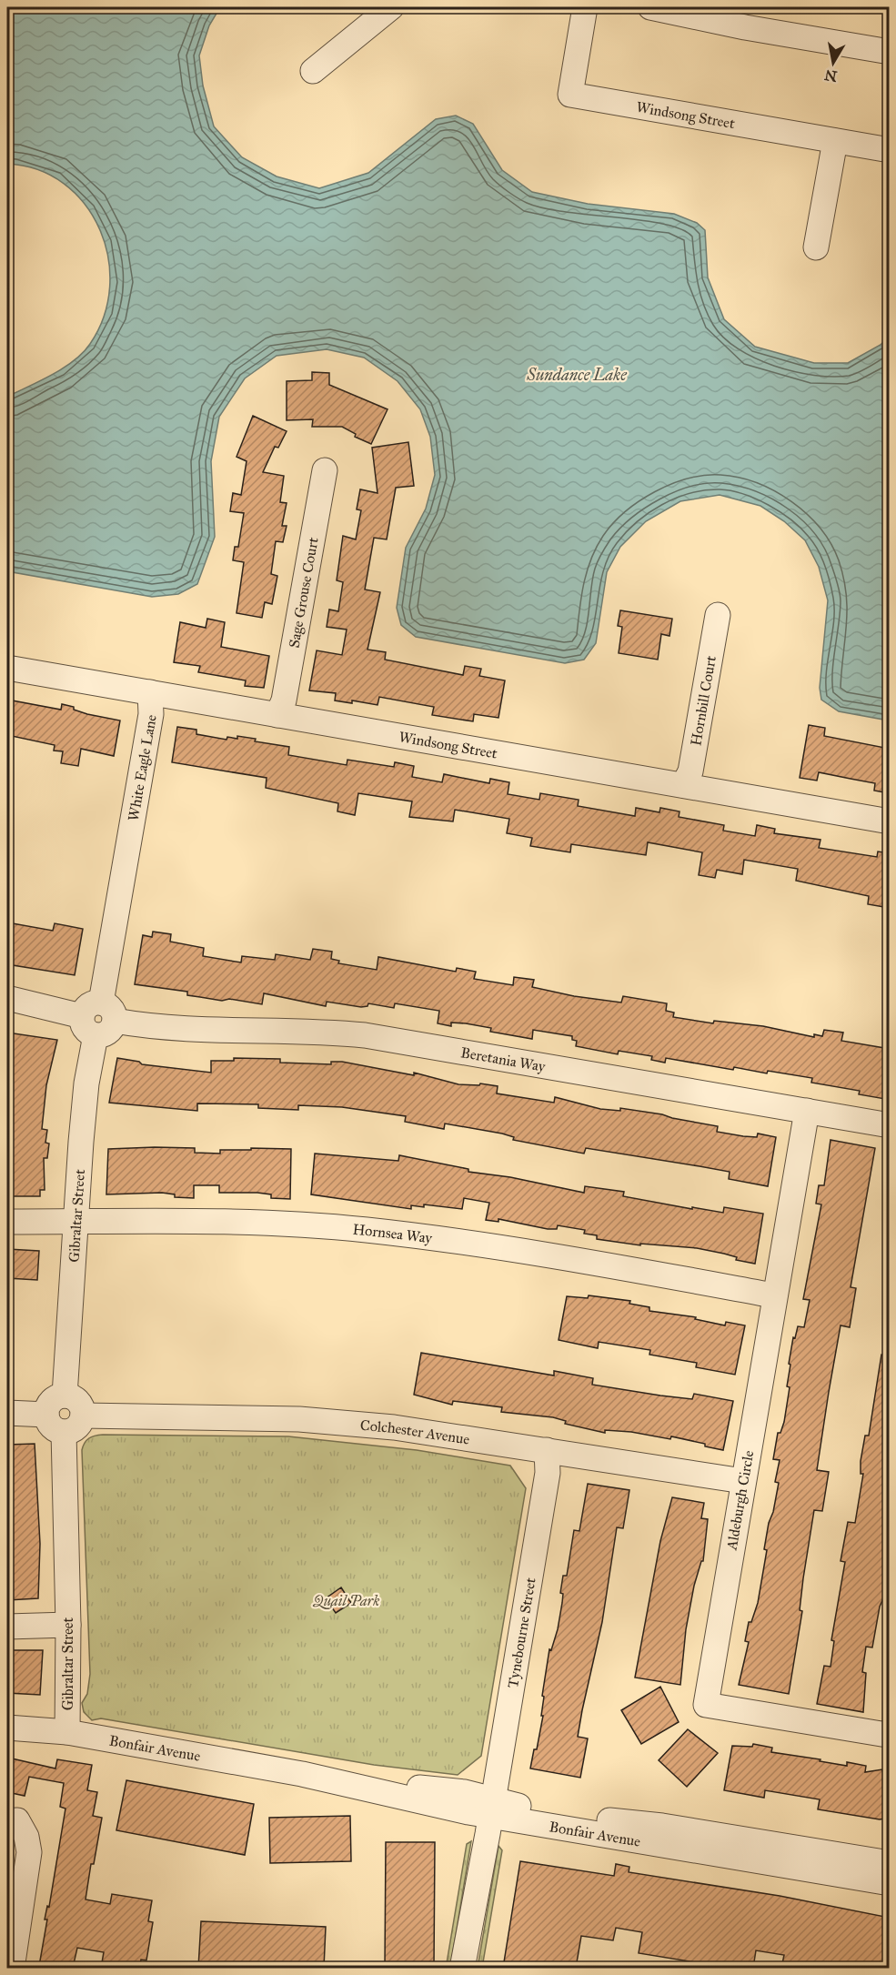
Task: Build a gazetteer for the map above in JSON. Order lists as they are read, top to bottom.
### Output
{
  "streets": {
    "street": [
      "Windsong Street",
      "Sage Grouse Court",
      "Hornbill Court",
      "White Eagle Lane",
      "Beretania Way",
      "Gibraltar Street",
      "Hornsea Way",
      "Colchester Avenue",
      "Aldeburgh Circle",
      "Tynebourne Street",
      "Bonfair Avenue"
    ]
  },
  "crossings": [
    ["Windsong Street", "Sage Grouse Court"],
    ["Windsong Street", "Hornbill Court"],
    ["Windsong Street", "White Eagle Lane"],
    ["White Eagle Lane", "Gibraltar Street"],
    ["Beretania Way", "Gibraltar Street"],
    ["Beretania Way", "Aldeburgh Circle"],
    ["Gibraltar Street", "Hornsea Way"],
    ["Gibraltar Street", "Colchester Avenue"],
    ["Gibraltar Street", "Bonfair Avenue"],
    ["Hornsea Way", "Aldeburgh Circle"],
    ["Colchester Avenue", "Aldeburgh Circle"],
    ["Colchester Avenue", "Tynebourne Street"],
    ["Tynebourne Street", "Bonfair Avenue"]
  ],
  "water": ["Sundance Lake"],
  "parks": ["Quail Park"],
  "north": "bottom"
}
